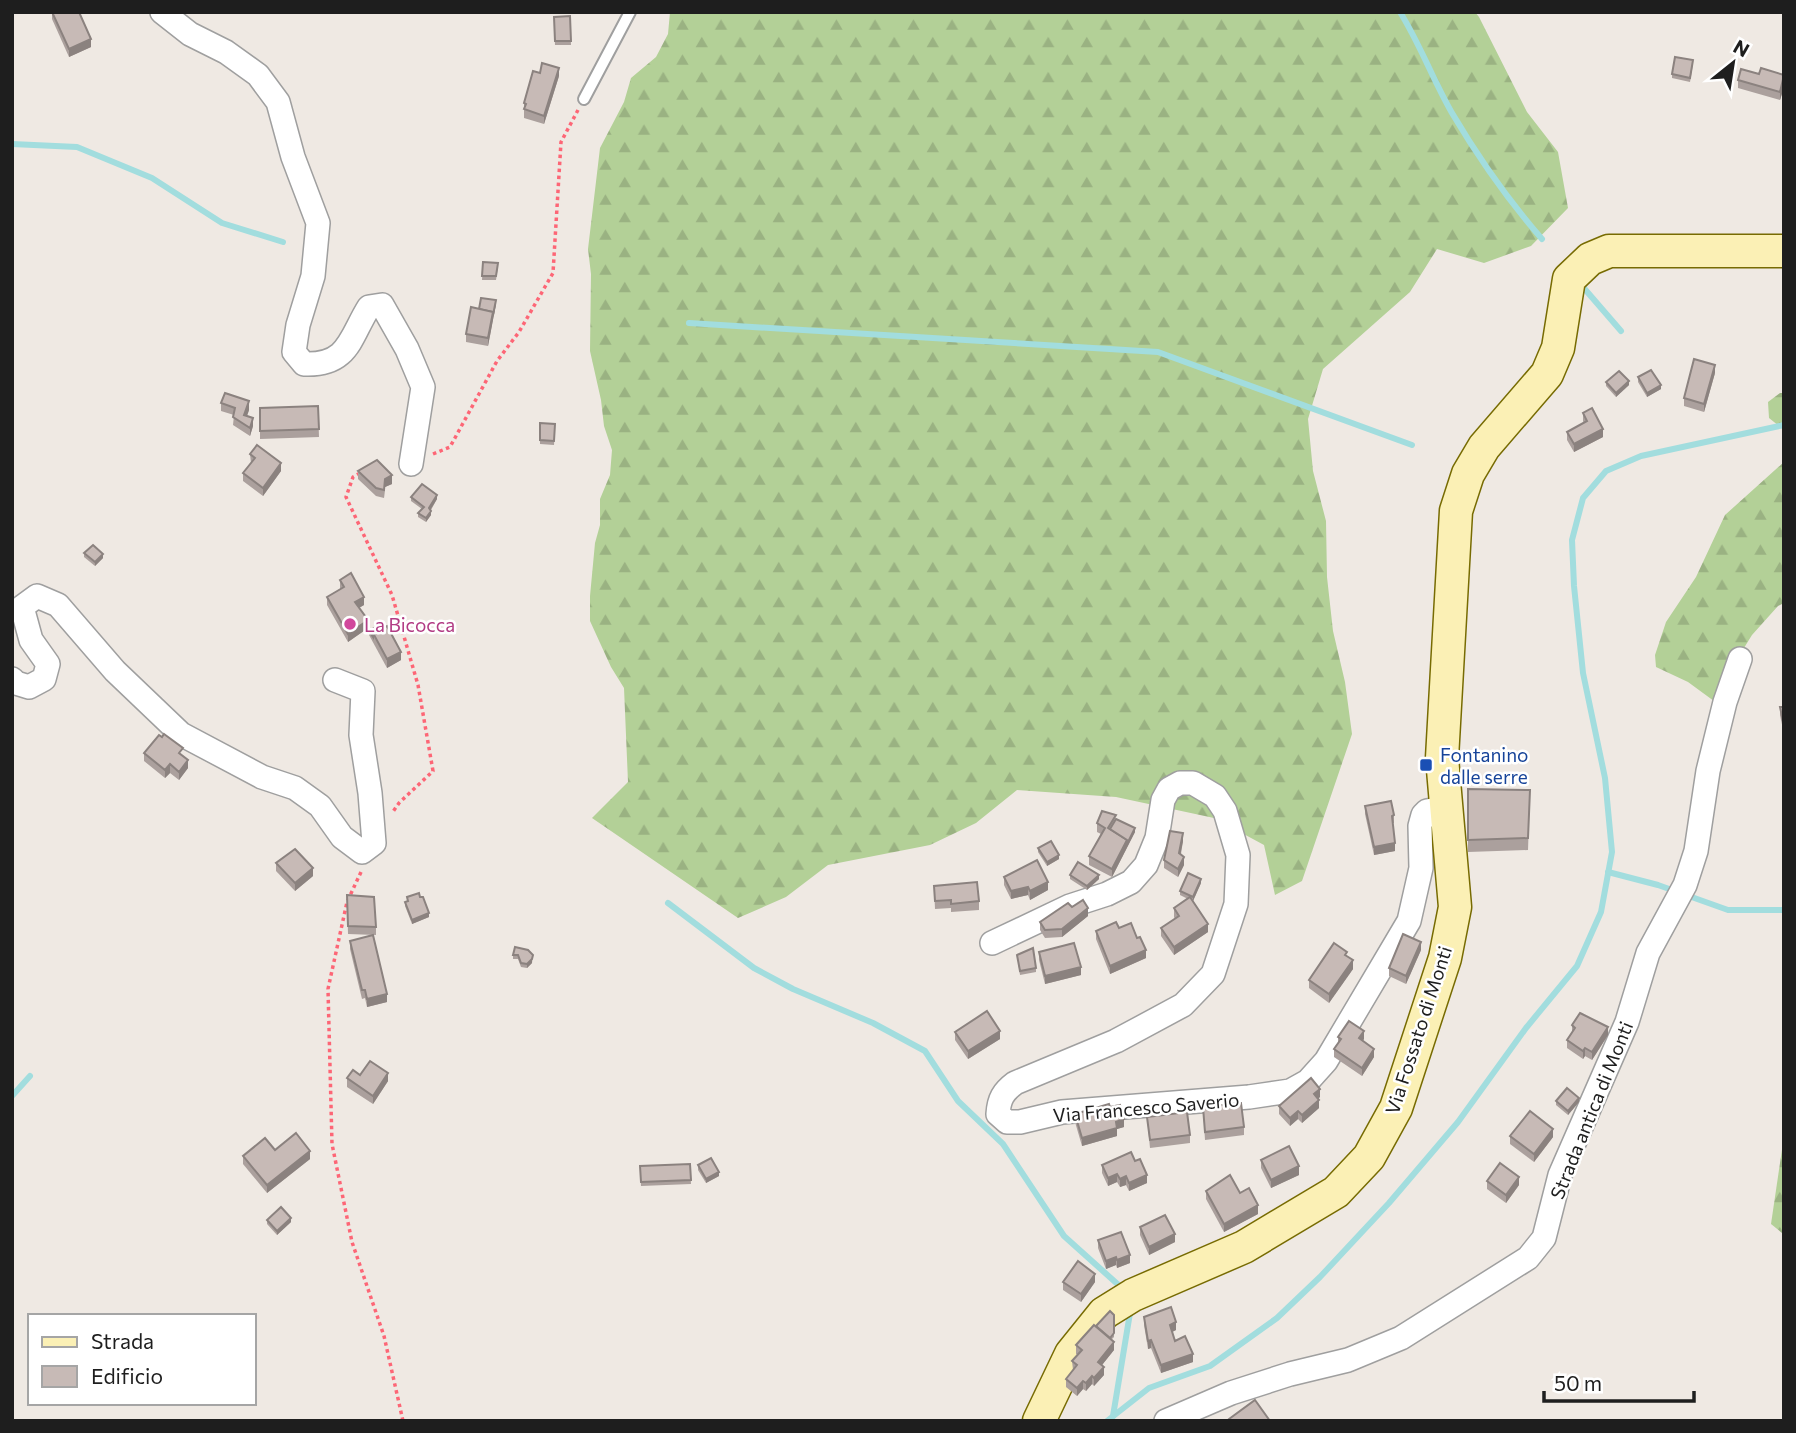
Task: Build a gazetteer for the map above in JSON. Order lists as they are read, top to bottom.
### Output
{
  "streets": {
    "street": ["Via Fossato di Monti", "Via Francesco Saverio", "Strada antica di Monti"]
  },
  "crossings": [
    ["Via Fossato di Monti", "Via Francesco Saverio"]
  ],
  "places": {
    "other": ["La Bicocca"],
    "transit": ["Fontanino dalle serre"]
  },
  "legend": ["Strada", "Edificio"],
  "scale_bar": "50 m",
  "north": "top right"
}
